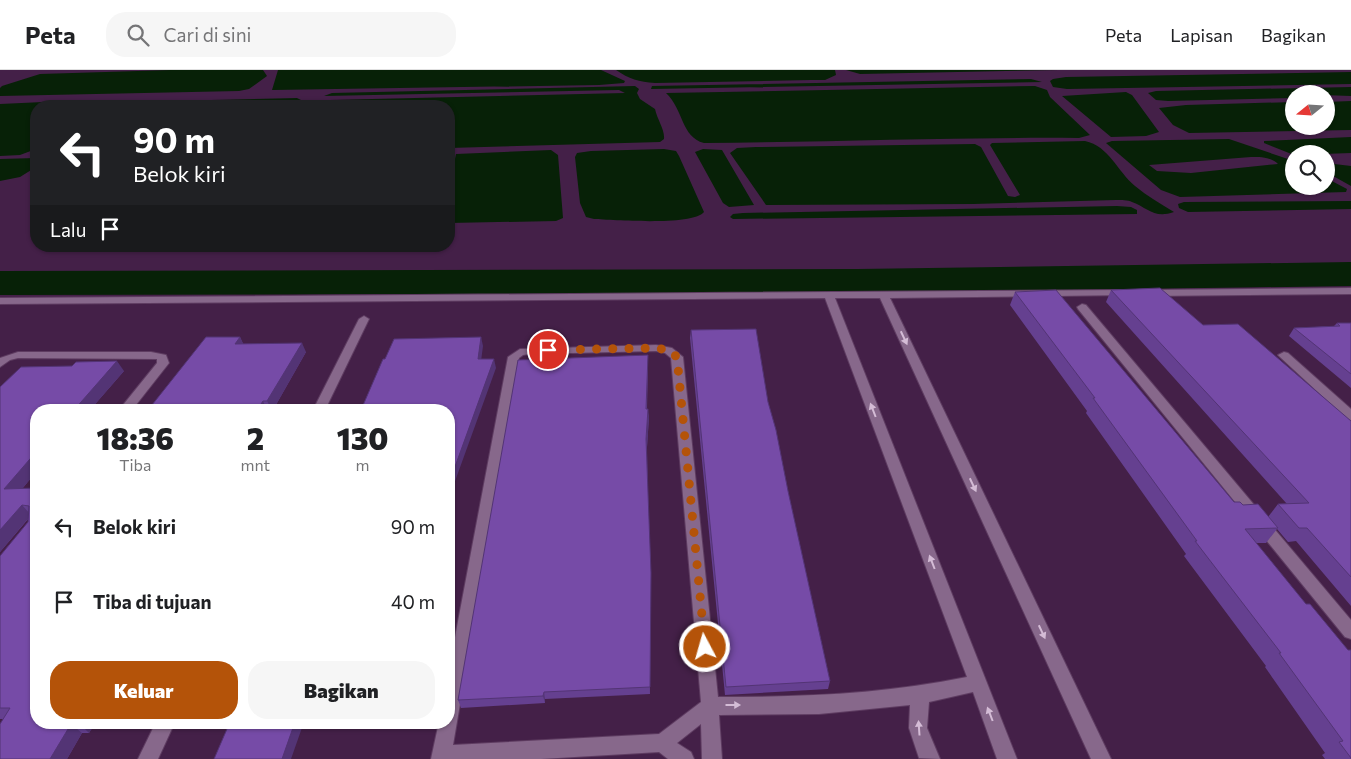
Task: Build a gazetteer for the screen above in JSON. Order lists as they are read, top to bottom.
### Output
{
  "north": "left",
  "page": {
    "header": "Peta",
    "search": "Cari di sini",
    "nav": ["Peta", "Lapisan", "Bagikan"],
    "turn": ["90 m", "Belok kiri"],
    "then": "Lalu",
    "eta": [
      "18:36",
      "Tiba",
      "2",
      "mnt",
      "130",
      "m"
    ],
    "list": [
      {
        "name": "Belok kiri",
        "value": "90 m"
      },
      {
        "name": "Tiba di tujuan",
        "value": "40 m"
      }
    ],
    "buttons": ["Keluar", "Bagikan"]
  }
}
